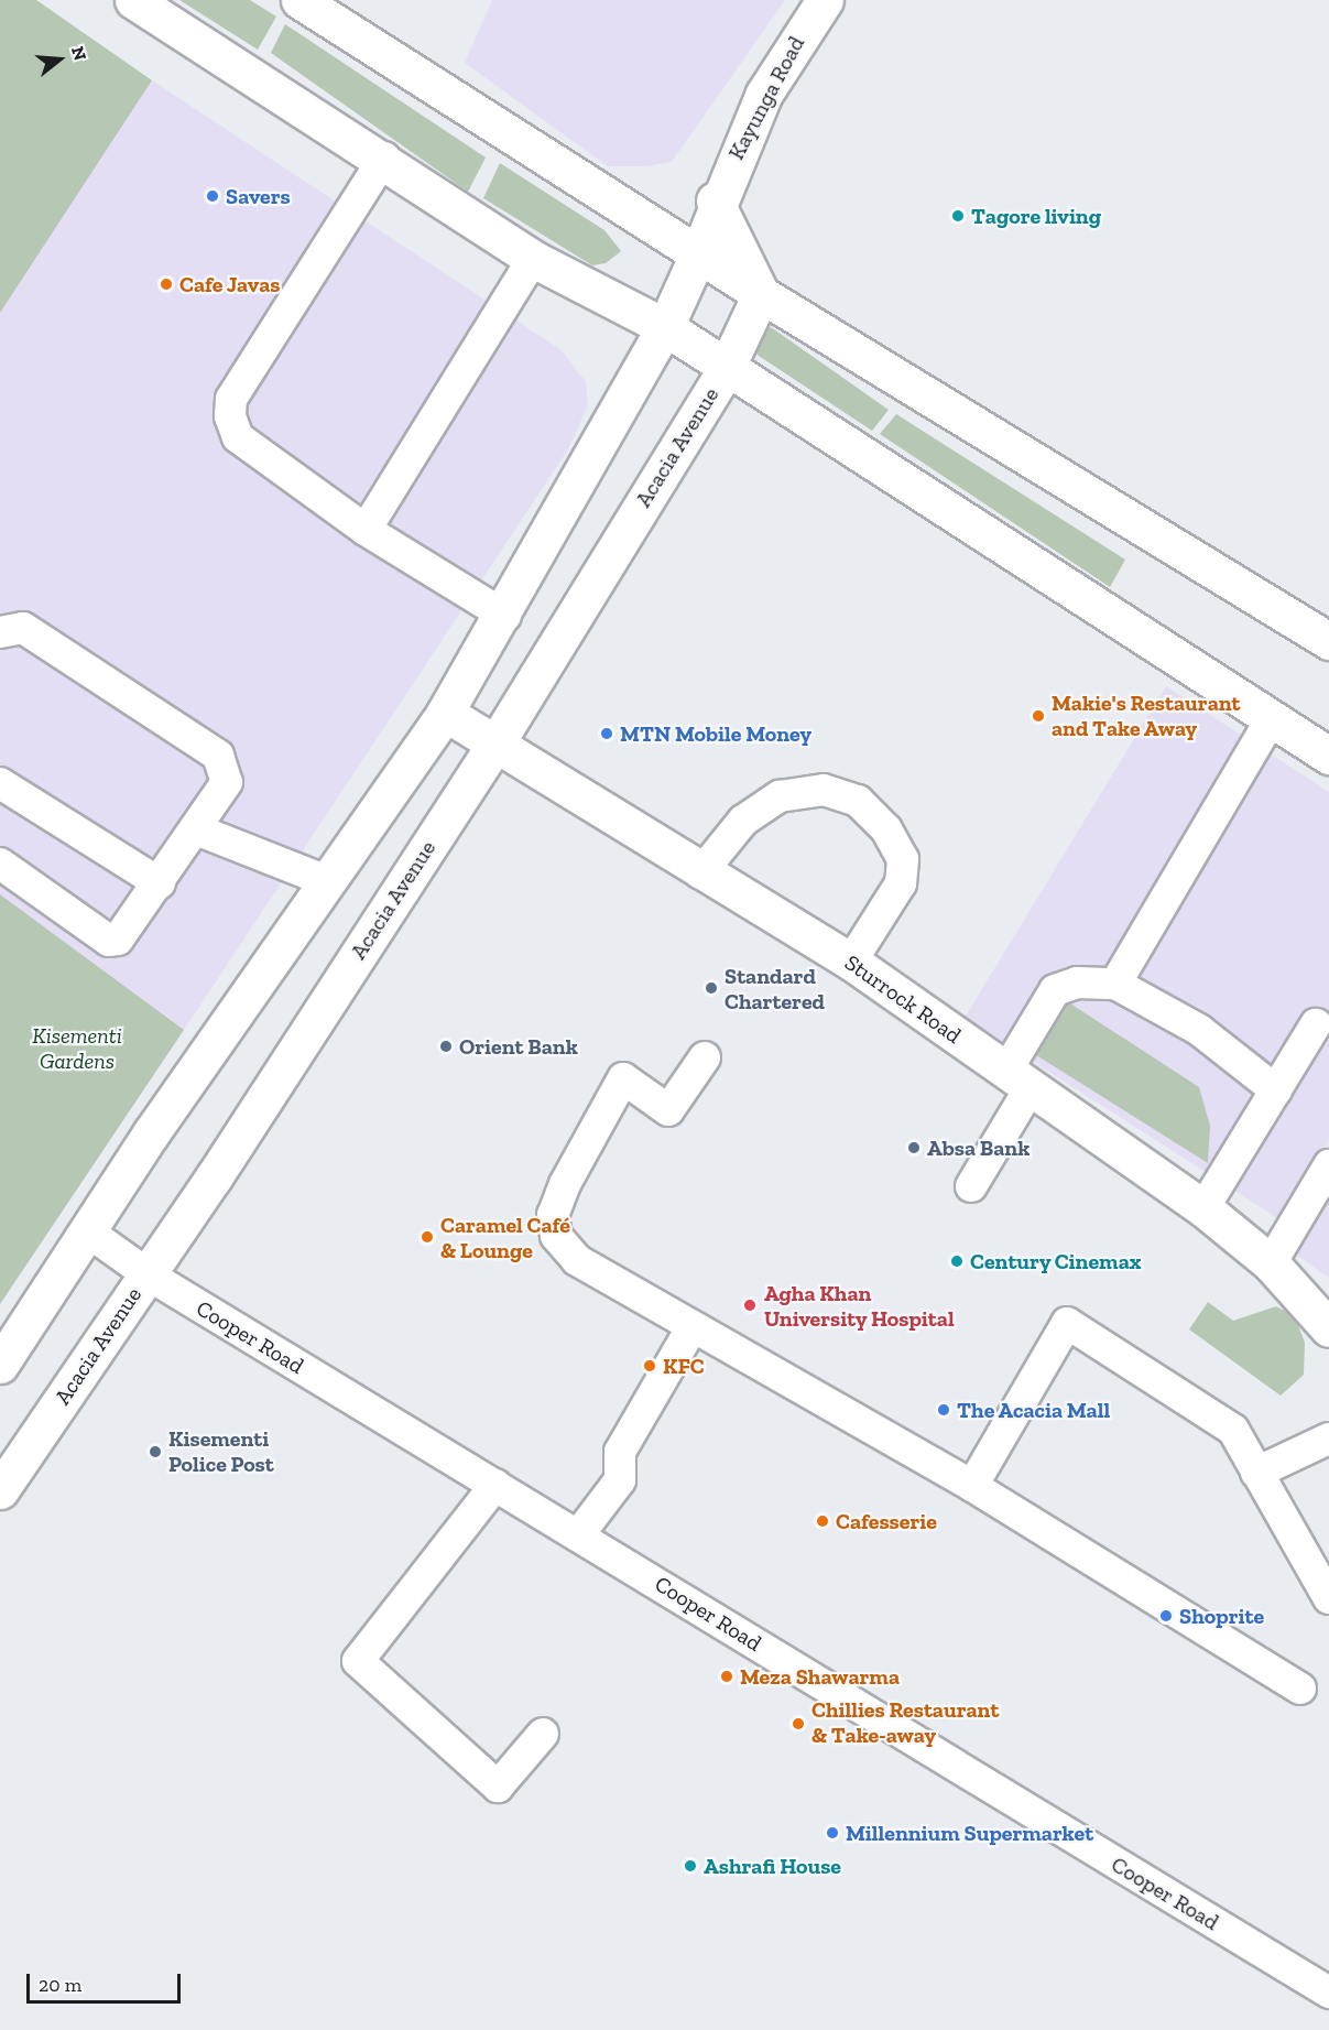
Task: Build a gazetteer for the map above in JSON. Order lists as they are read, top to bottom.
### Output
{
  "streets": {
    "main road": ["Kayunga Road", "Acacia Avenue", "Sturrock Road"],
    "lane": ["Cooper Road"]
  },
  "crossings": [
    ["Acacia Avenue", "Sturrock Road"],
    ["Acacia Avenue", "Cooper Road"]
  ],
  "parks": ["Kisementi Gardens"],
  "places": [
    "Savers",
    "Tagore living",
    "Cafe Javas",
    "Makie's Restaurant and Take Away",
    "MTN Mobile Money",
    "Standard Chartered",
    "Orient Bank",
    "Absa Bank",
    "Caramel Café & Lounge",
    "Century Cinemax",
    "Agha Khan University Hospital",
    "KFC",
    "The Acacia Mall",
    "Kisementi Police Post",
    "Cafesserie",
    "Shoprite",
    "Meza Shawarma",
    "Chillies Restaurant & Take-away",
    "Millennium Supermarket",
    "Ashrafi House"
  ],
  "scale_bar": "20 m",
  "north": "right"
}
